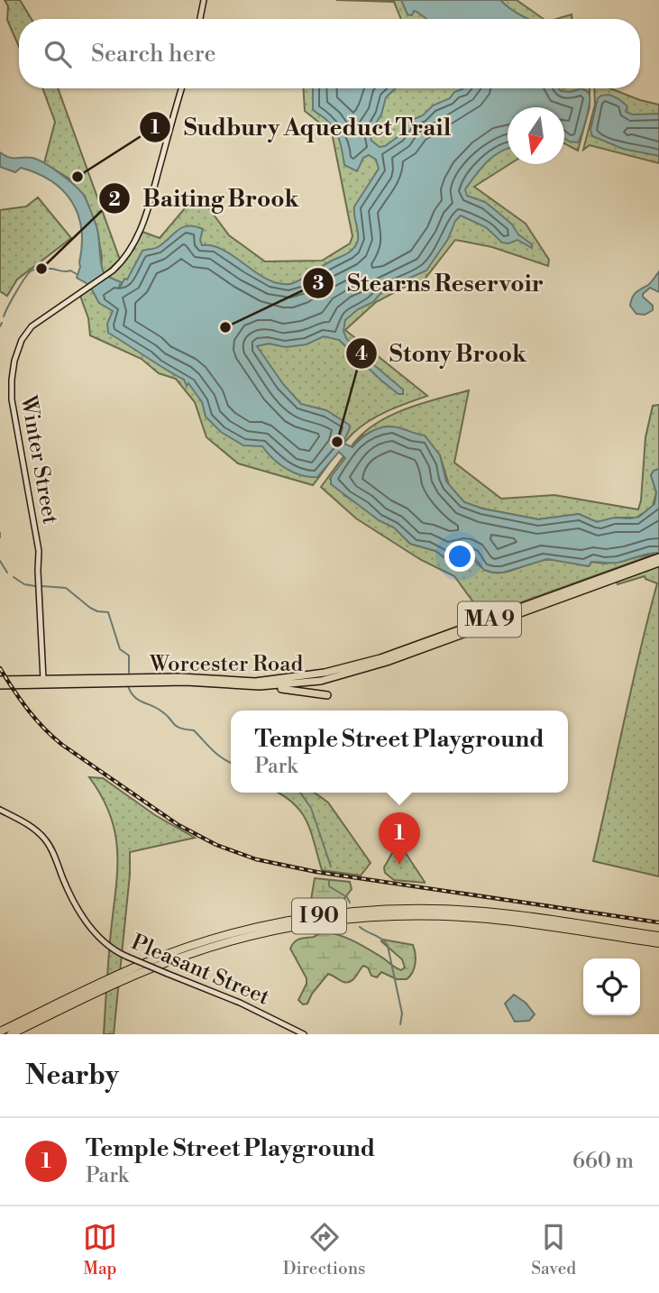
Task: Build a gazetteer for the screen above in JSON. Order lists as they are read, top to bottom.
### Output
{
  "streets": {
    "highway": ["MA 9", "Worcester Road", "I 90"],
    "main road": ["Winter Street", "Pleasant Street"]
  },
  "crossings": [
    ["Winter Street", "Worcester Road"]
  ],
  "places": [
    "Sudbury Aqueduct Trail",
    "Baiting Brook",
    "Stearns Reservoir",
    "Stony Brook"
  ],
  "north": "bottom",
  "page": {
    "search": "Search here",
    "popup": ["Temple Street Playground", "Park"],
    "pins": "1",
    "heading": "Nearby",
    "list": [
      {
        "mark": "1",
        "name": "Temple Street Playground",
        "note": "Park",
        "value": "660 m"
      }
    ],
    "nav": ["Map", "Directions", "Saved"]
  }
}
